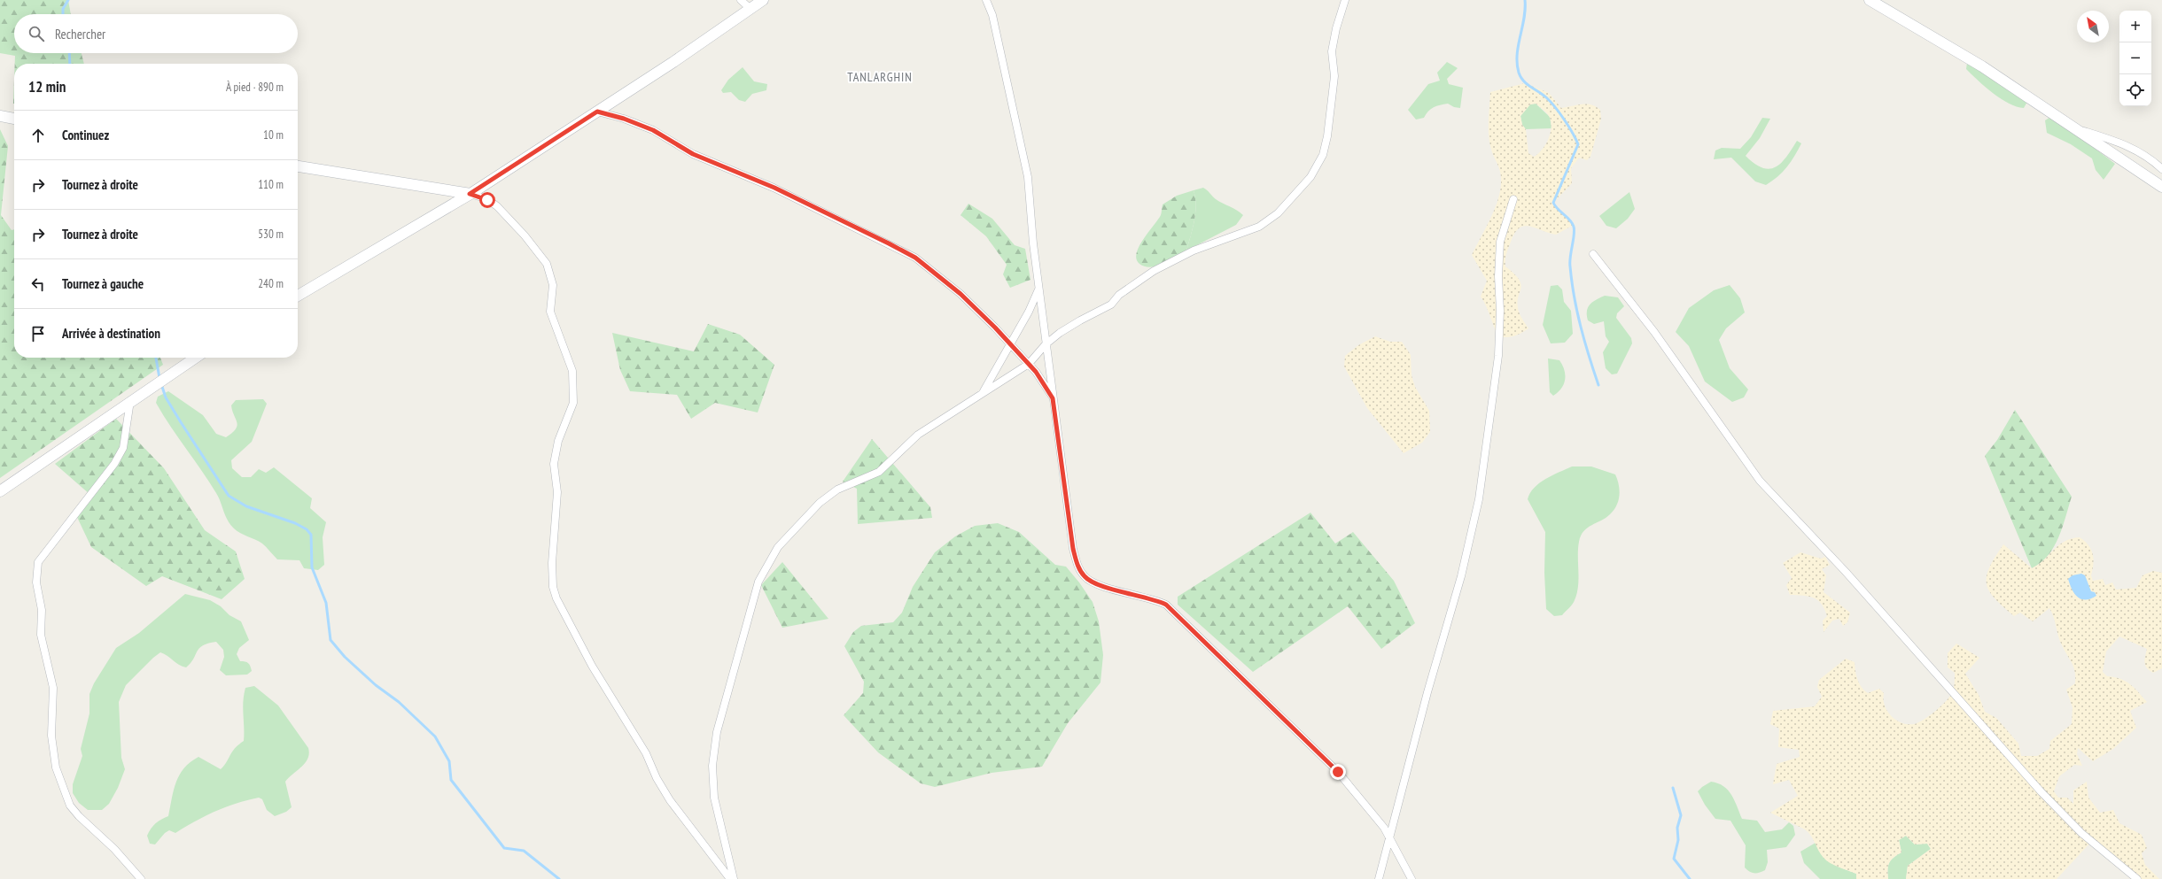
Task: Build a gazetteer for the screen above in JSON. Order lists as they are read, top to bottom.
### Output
{
  "districts": ["TANLARGHIN"],
  "north": "top left",
  "page": {
    "map_buttons": ["+", "−"],
    "search": "Rechercher",
    "heading": ["12 min", "À pied · 890 m"],
    "list": [
      ["Continuez", "10 m"],
      ["Tournez à droite", "110 m"],
      ["Tournez à droite", "530 m"],
      ["Tournez à gauche", "240 m"],
      "Arrivée à destination"
    ]
  }
}
